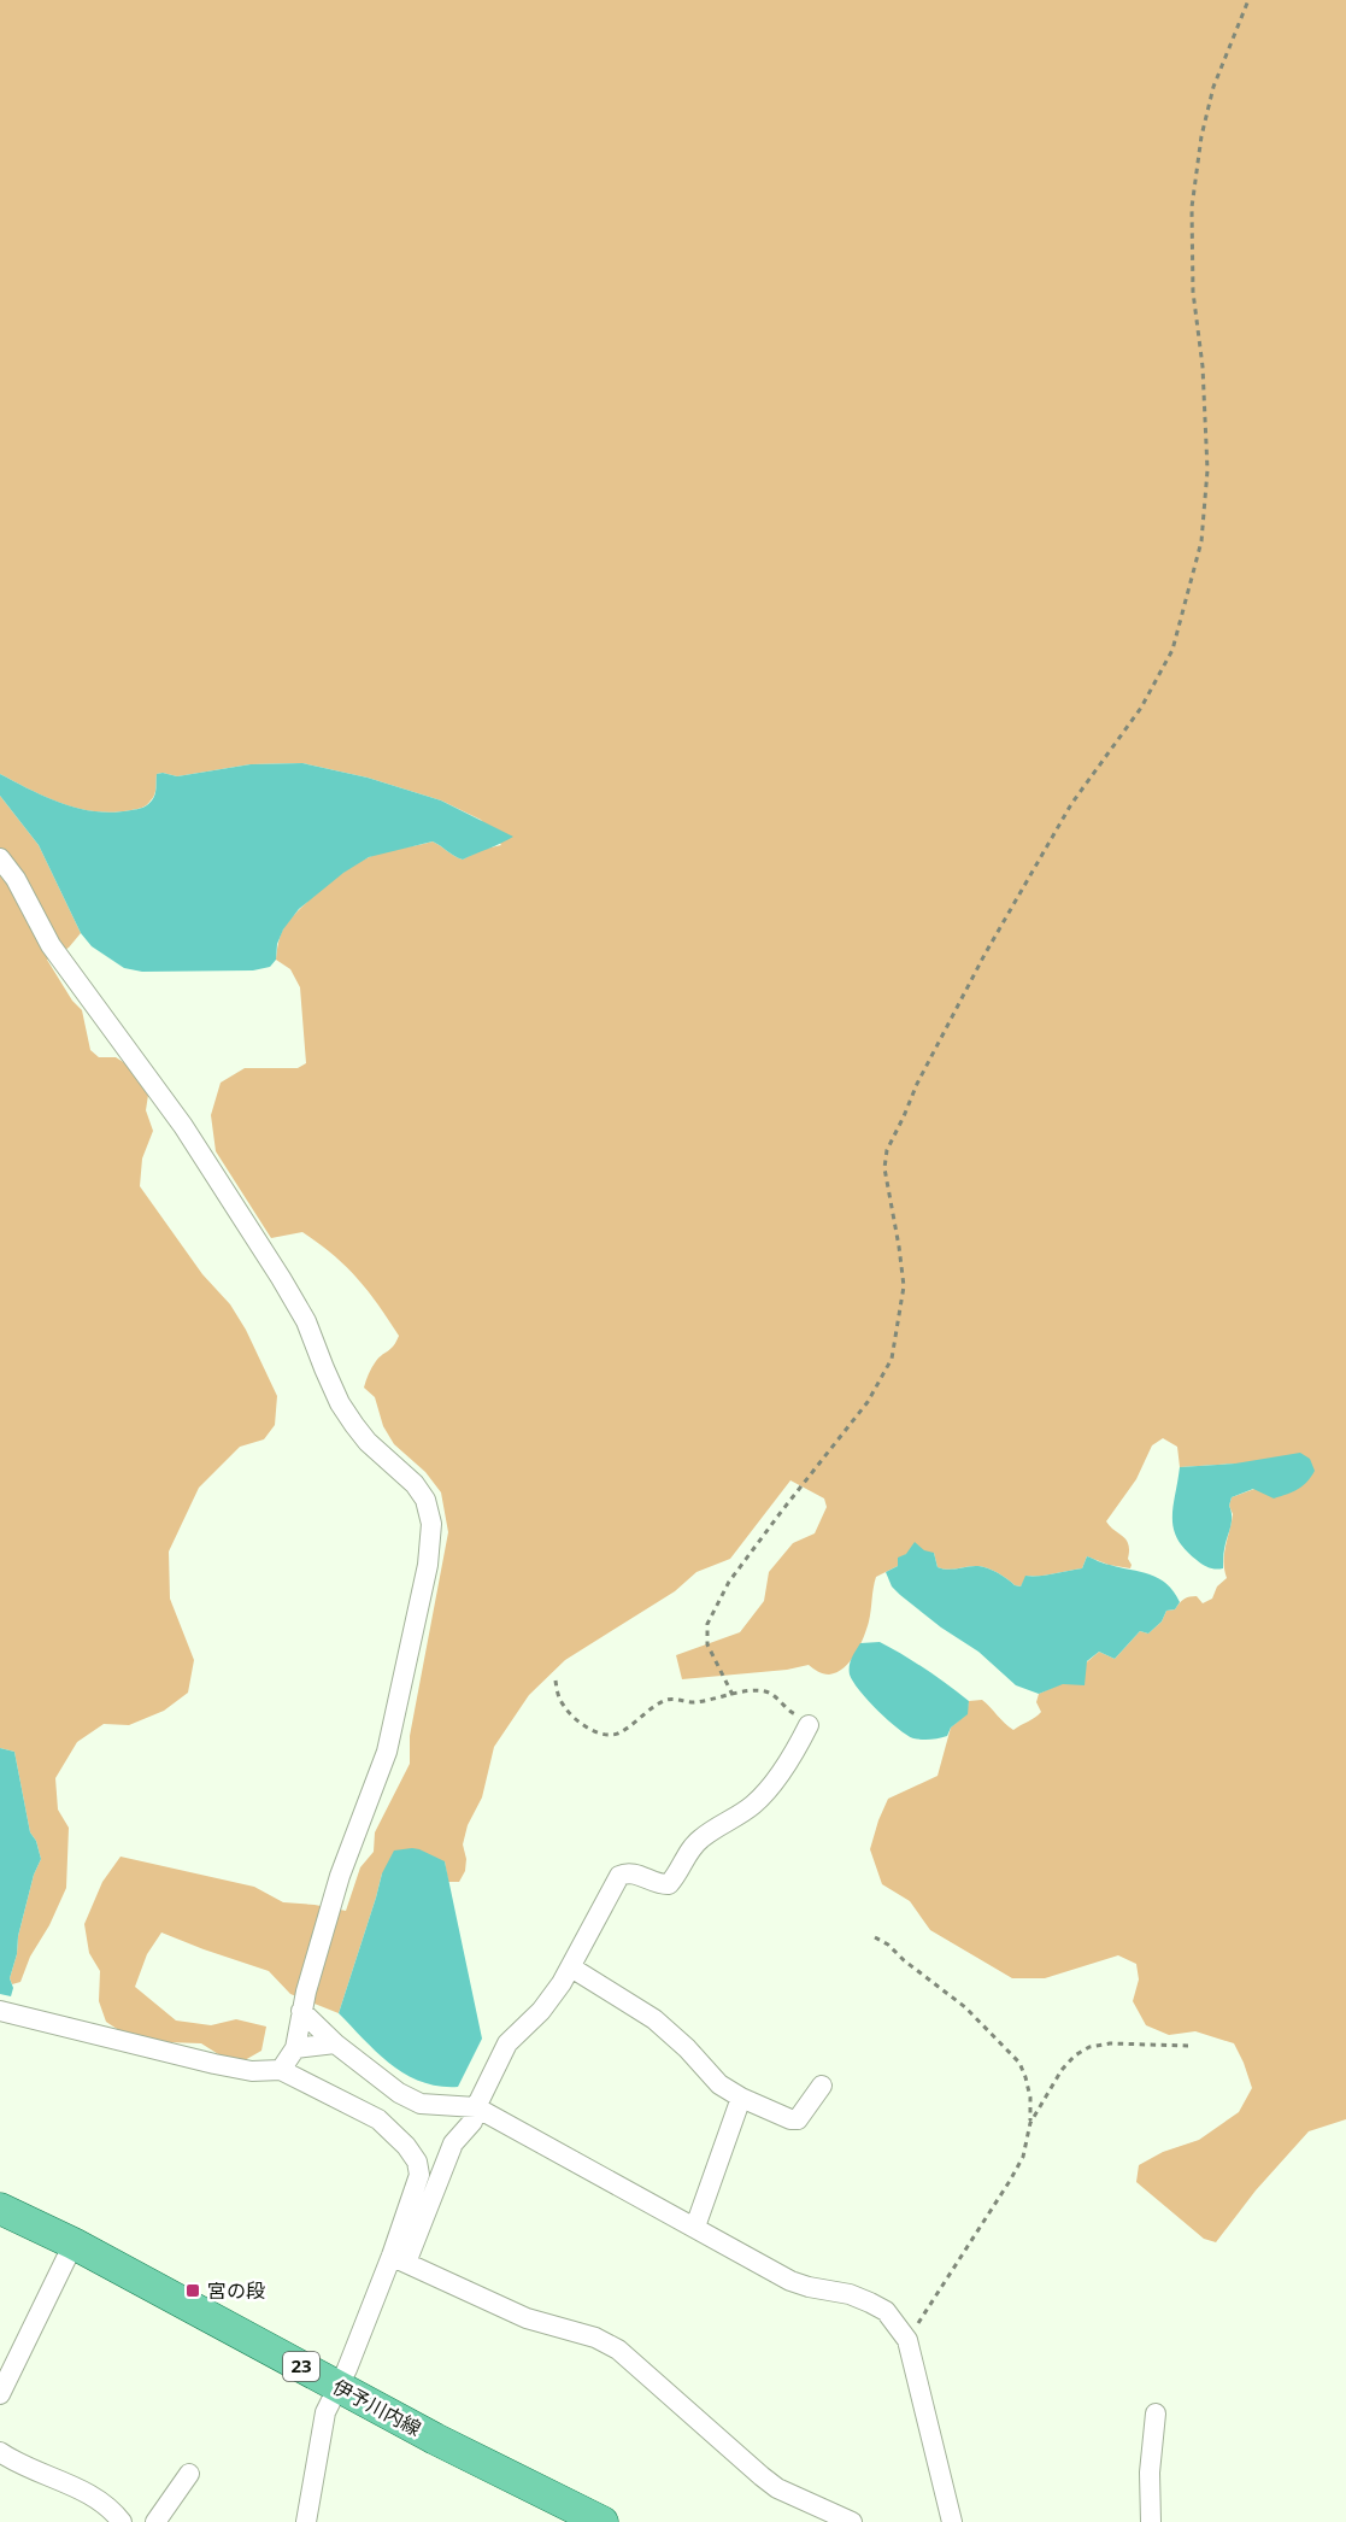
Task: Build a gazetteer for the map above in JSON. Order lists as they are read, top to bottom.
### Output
{
  "streets": {
    "main road": ["23", "伊予川内線"]
  },
  "places": {
    "transit": ["宮の段"]
  }
}
